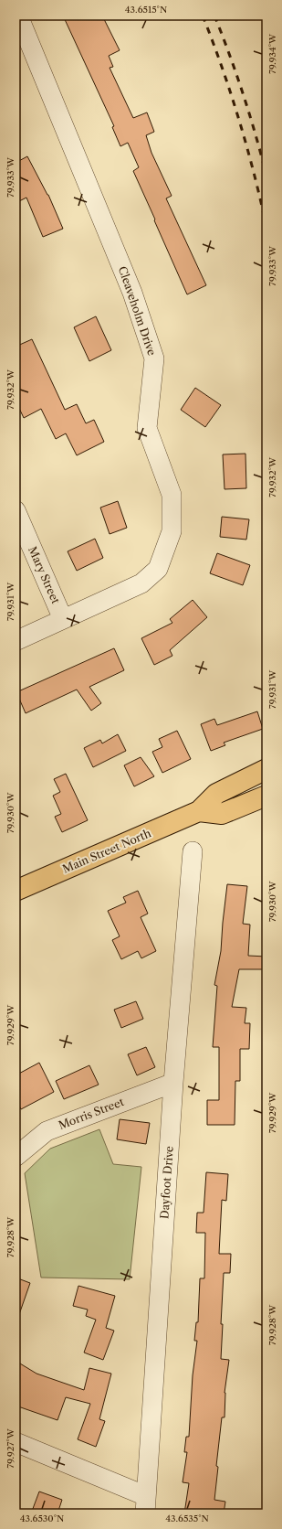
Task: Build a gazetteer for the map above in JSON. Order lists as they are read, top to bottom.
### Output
{
  "streets": {
    "main road": ["Main Street North"],
    "street": [
      "Cleaveholm Drive",
      "Mary Street",
      "Morris Street",
      "Dayfoot Drive"
    ]
  },
  "crossings": [
    ["Cleaveholm Drive", "Mary Street"],
    ["Morris Street", "Dayfoot Drive"]
  ],
  "coordinates": [
    "43.6515°N",
    "79.934°W",
    "79.933°W",
    "79.932°W",
    "79.931°W",
    "79.930°W",
    "79.929°W",
    "79.928°W",
    "79.927°W",
    "43.6530°N",
    "43.6535°N"
  ]
}
